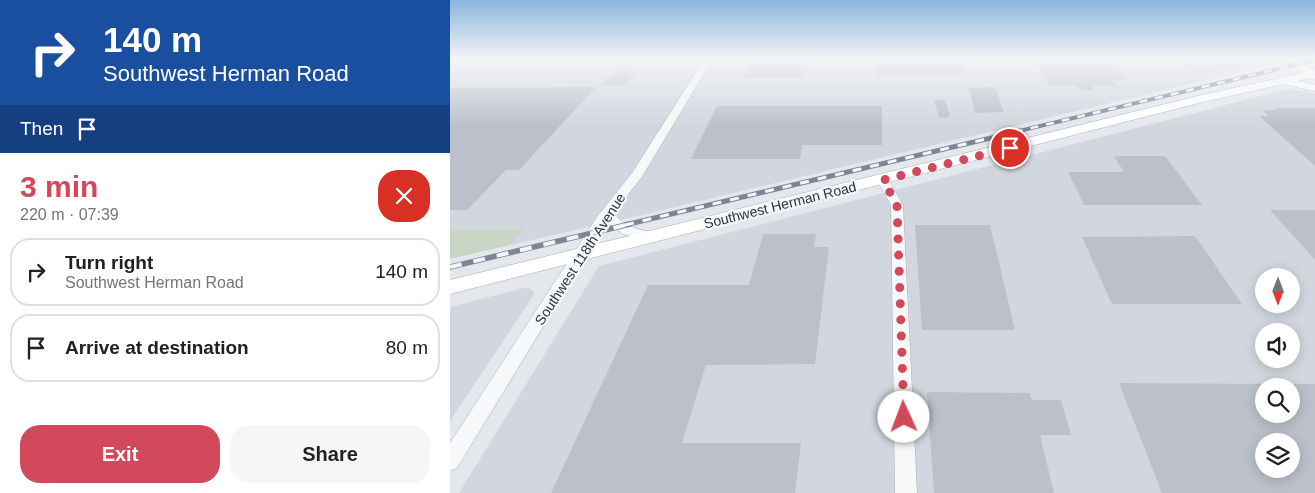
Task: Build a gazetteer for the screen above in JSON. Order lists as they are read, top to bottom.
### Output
{
  "streets": {
    "main road": ["Southwest Herman Road"],
    "street": ["Southwest 118th Avenue"]
  },
  "crossings": [
    ["Southwest Herman Road", "Southwest 118th Avenue"]
  ],
  "north": "bottom",
  "page": {
    "turn": ["140 m", "Southwest Herman Road"],
    "then": "Then",
    "heading": ["3 min", "220 m · 07:39"],
    "list": [
      {
        "name": "Turn right",
        "note": "Southwest Herman Road",
        "value": "140 m"
      },
      {
        "name": "Arrive at destination",
        "value": "80 m"
      }
    ],
    "buttons": ["Exit", "Share"]
  }
}
